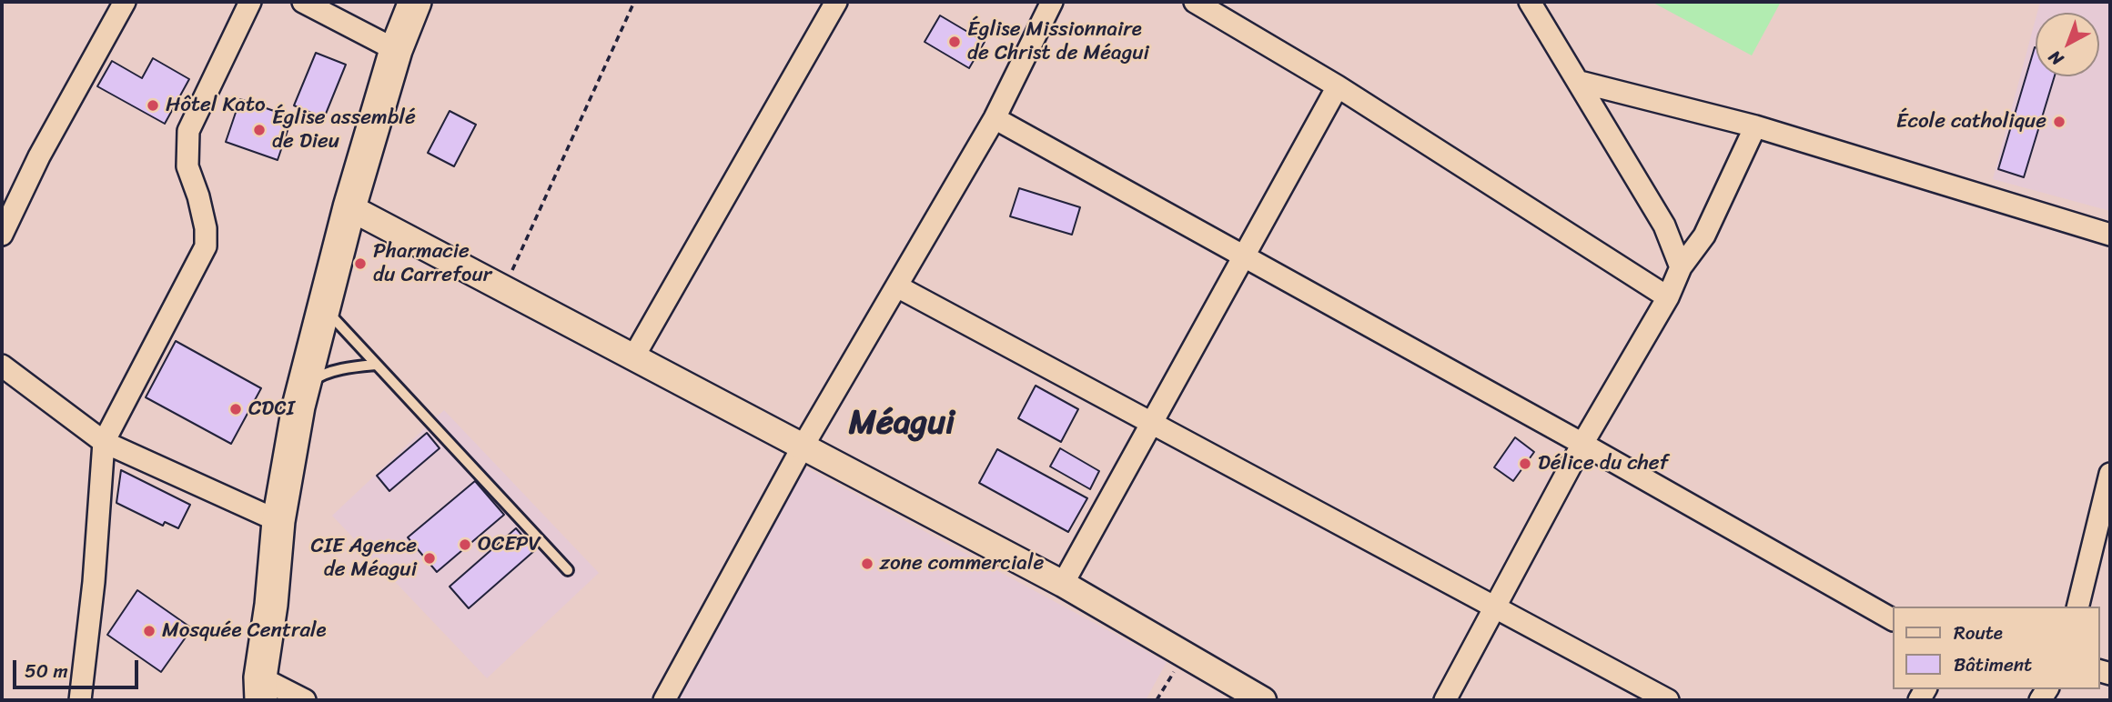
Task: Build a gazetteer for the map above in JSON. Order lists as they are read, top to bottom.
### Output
{
  "districts": ["Méagui"],
  "places": [
    "Église Missionnaire de Christ de Méagui",
    "Hôtel Kato",
    "École catholique",
    "Église assemblé de Dieu",
    "Pharmacie du Carrefour",
    "CDCI",
    "Délice du chef",
    "OCEPV",
    "CIE Agence de Méagui",
    "zone commerciale",
    "Mosquée Centrale"
  ],
  "legend": ["Route", "Bâtiment"],
  "scale_bar": "50 m",
  "north": "bottom left"
}
